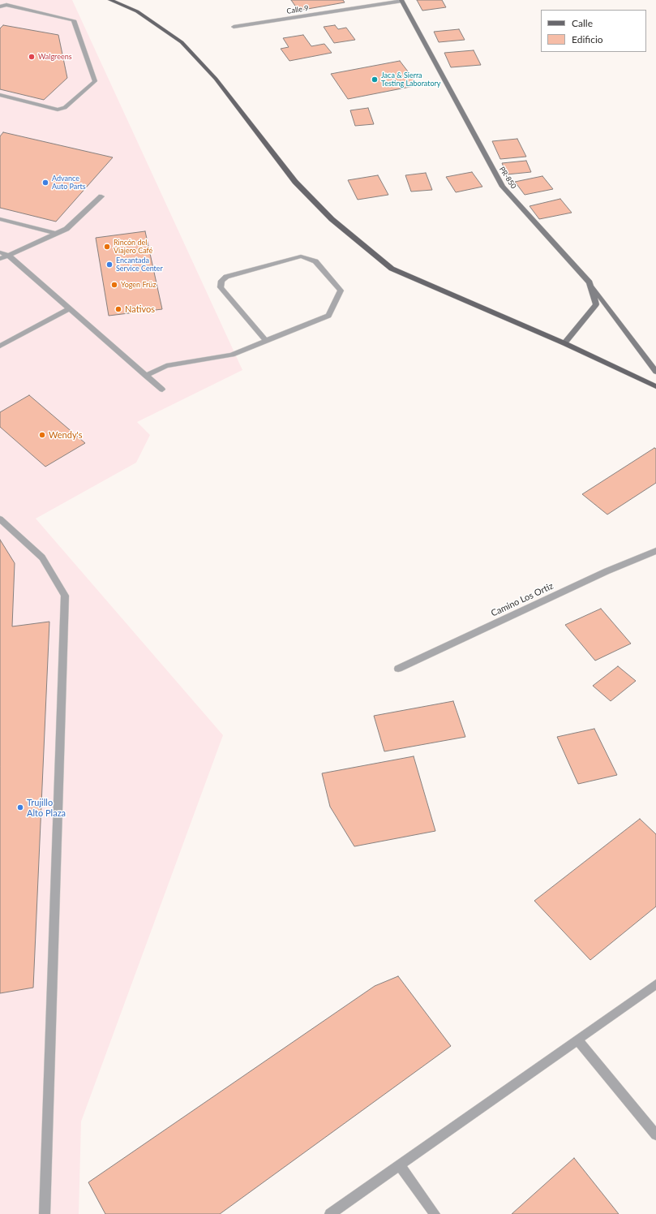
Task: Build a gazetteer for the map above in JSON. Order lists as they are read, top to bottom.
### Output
{
  "streets": {
    "street": ["Calle 9", "PR-850", "Camino Los Ortiz"]
  },
  "crossings": [
    ["Calle 9", "PR-850"]
  ],
  "places": [
    "Walgreens",
    "Jaca & Sierra Testing Laboratory",
    "Advance Auto Parts",
    "Rincón del Viajero Café",
    "Encantada Service Center",
    "Yogen Früz",
    "Nativos",
    "Wendy's",
    "Trujillo Alto Plaza"
  ],
  "legend": ["Calle", "Edificio"]
}
